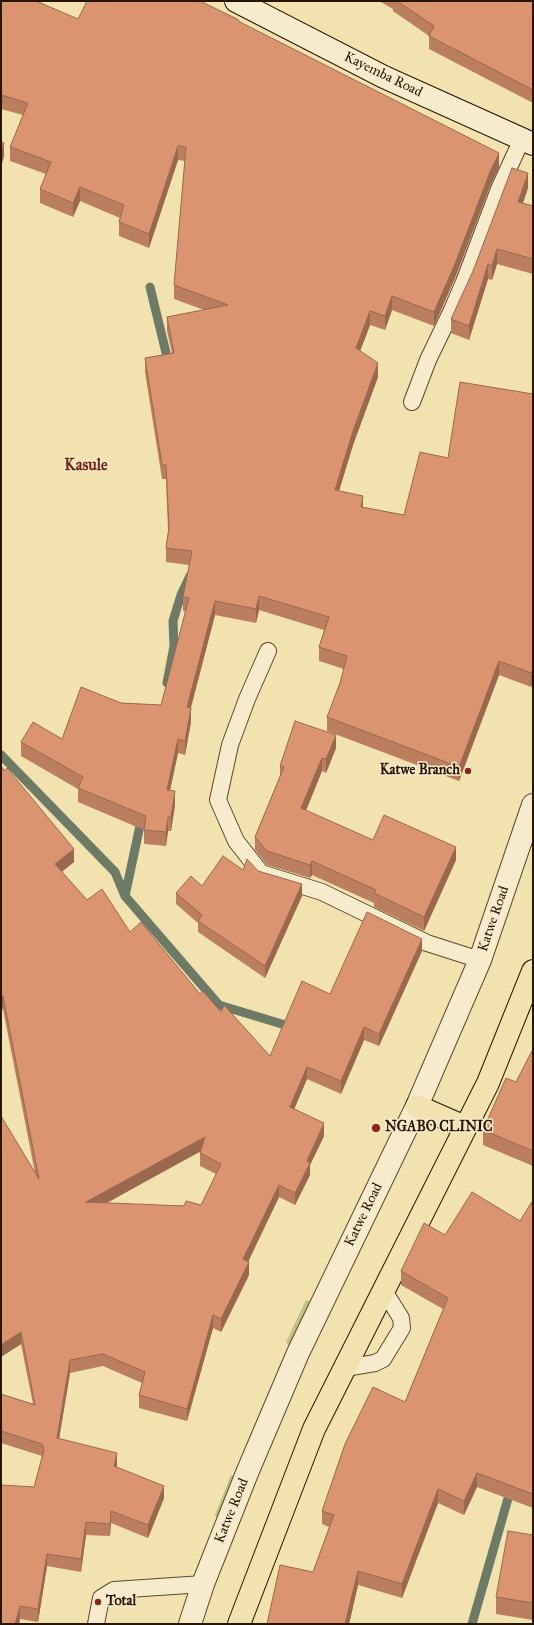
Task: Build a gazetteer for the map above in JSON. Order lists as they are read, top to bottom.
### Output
{
  "streets": {
    "street": ["Kayemba Road", "Katwe Road"]
  },
  "districts": ["Kasule"],
  "places": ["Katwe Branch", "NGABO CLINIC", "Total"]
}
